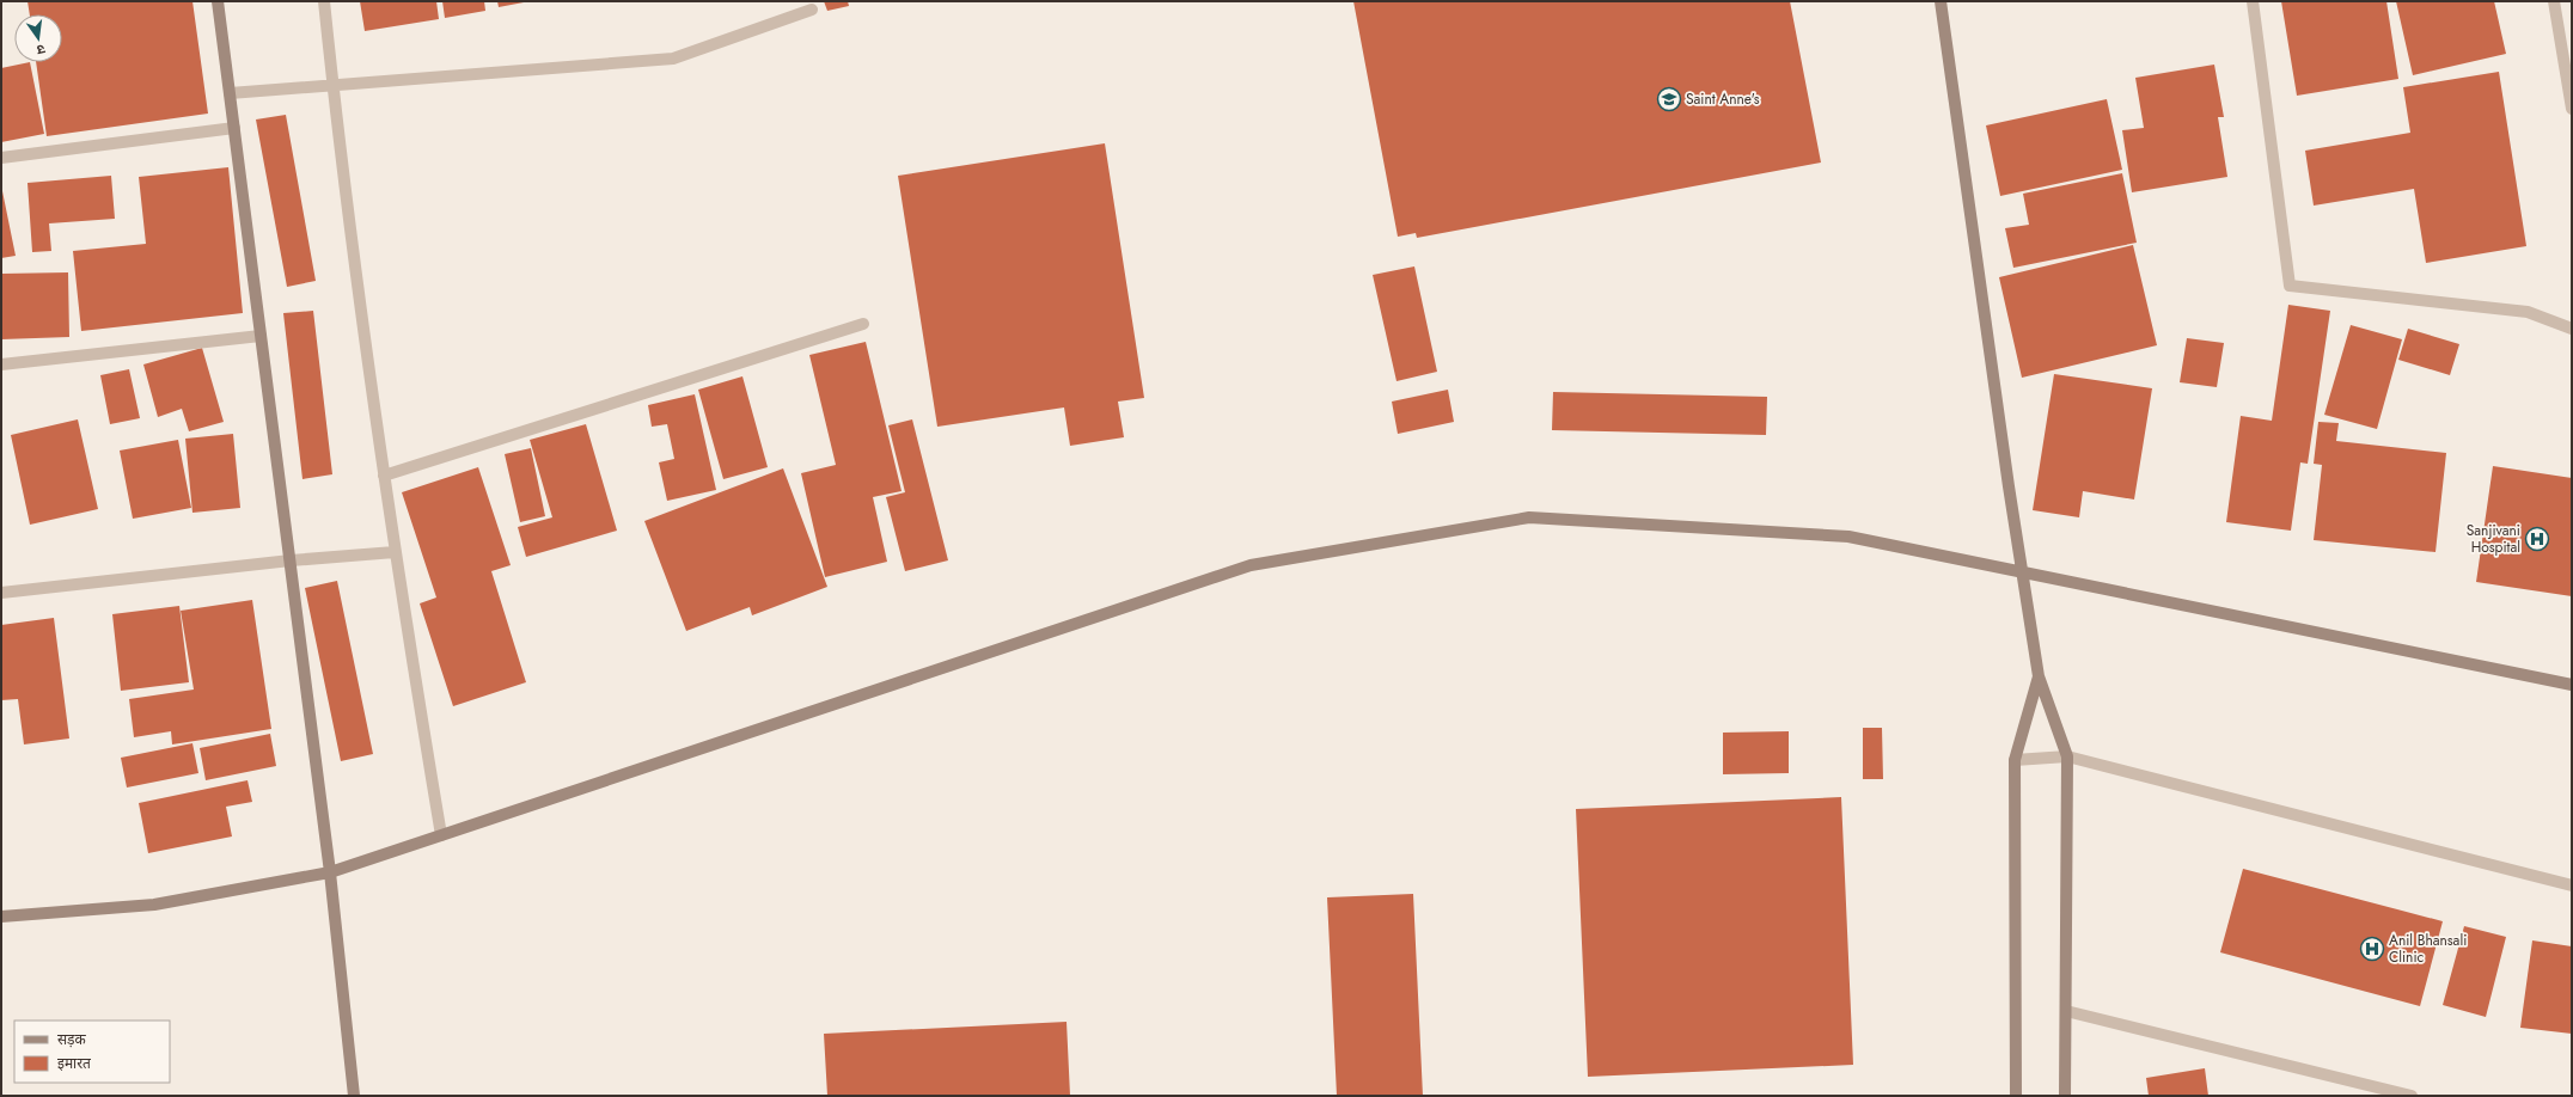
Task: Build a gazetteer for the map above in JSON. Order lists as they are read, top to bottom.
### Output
{
  "places": {
    "school or university": ["Saint Anne's"],
    "hospital": ["Sanjivani Hospital", "Anil Bhansali Clinic"]
  },
  "legend": ["सड़क", "इमारत"],
  "north": "bottom"
}
